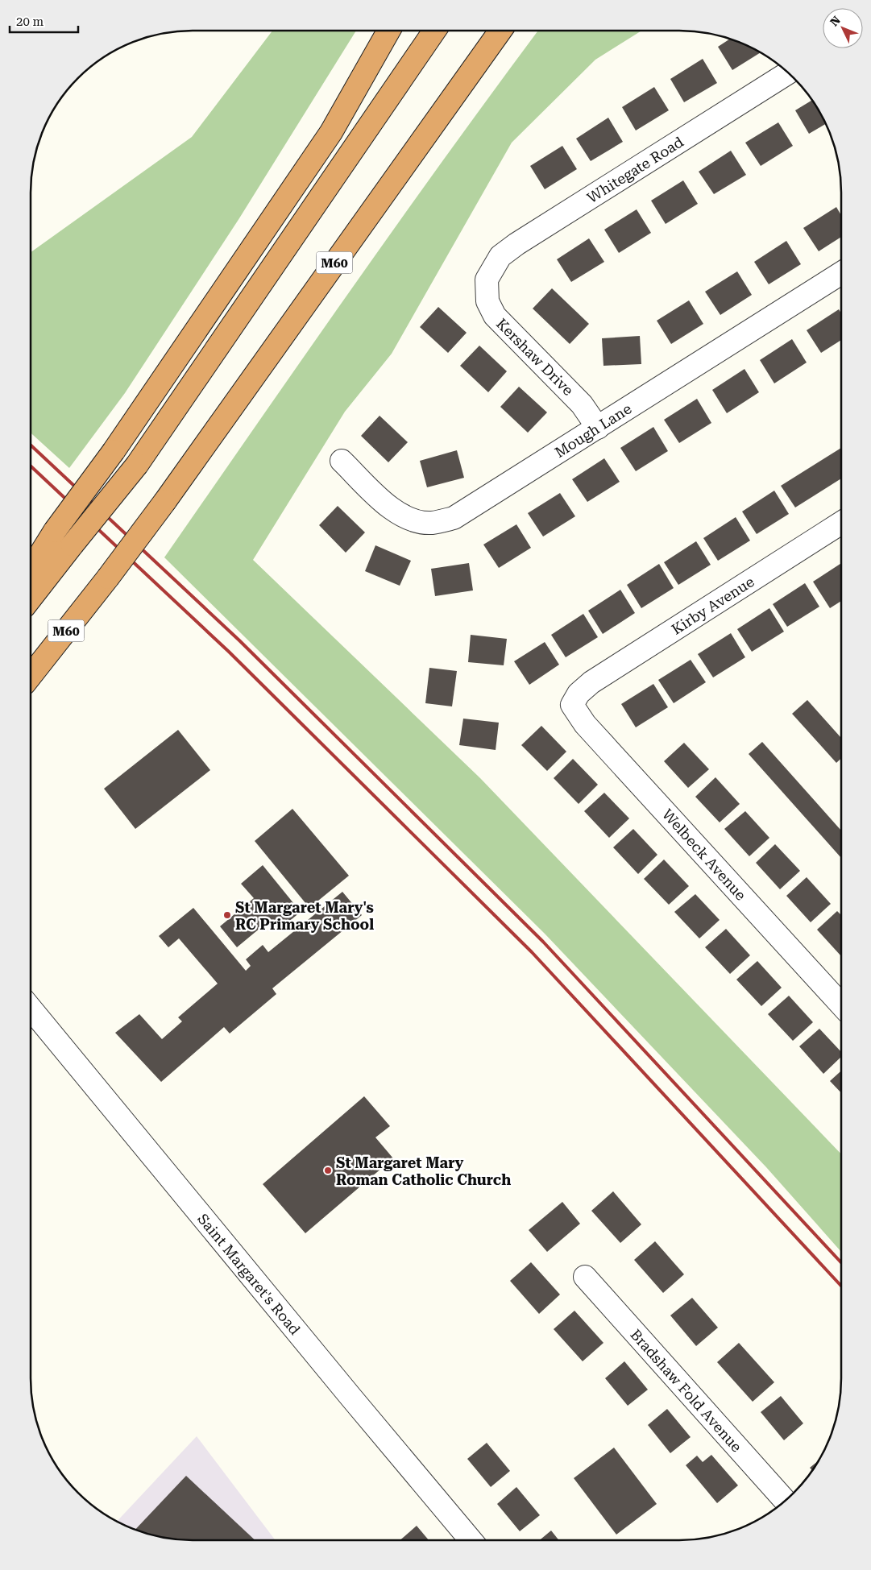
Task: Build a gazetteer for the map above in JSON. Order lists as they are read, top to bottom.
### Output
{
  "streets": {
    "highway": ["M60"],
    "street": [
      "Whitegate Road",
      "Kershaw Drive",
      "Mough Lane",
      "Kirby Avenue",
      "Welbeck Avenue",
      "Saint Margaret's Road",
      "Bradshaw Fold Avenue"
    ]
  },
  "crossings": [
    ["Whitegate Road", "Kershaw Drive"],
    ["Kershaw Drive", "Mough Lane"],
    ["Kirby Avenue", "Welbeck Avenue"]
  ],
  "places": ["St Margaret Mary's RC Primary School", "St Margaret Mary Roman Catholic Church"],
  "scale_bar": "20 m",
  "north": "top left"
}
